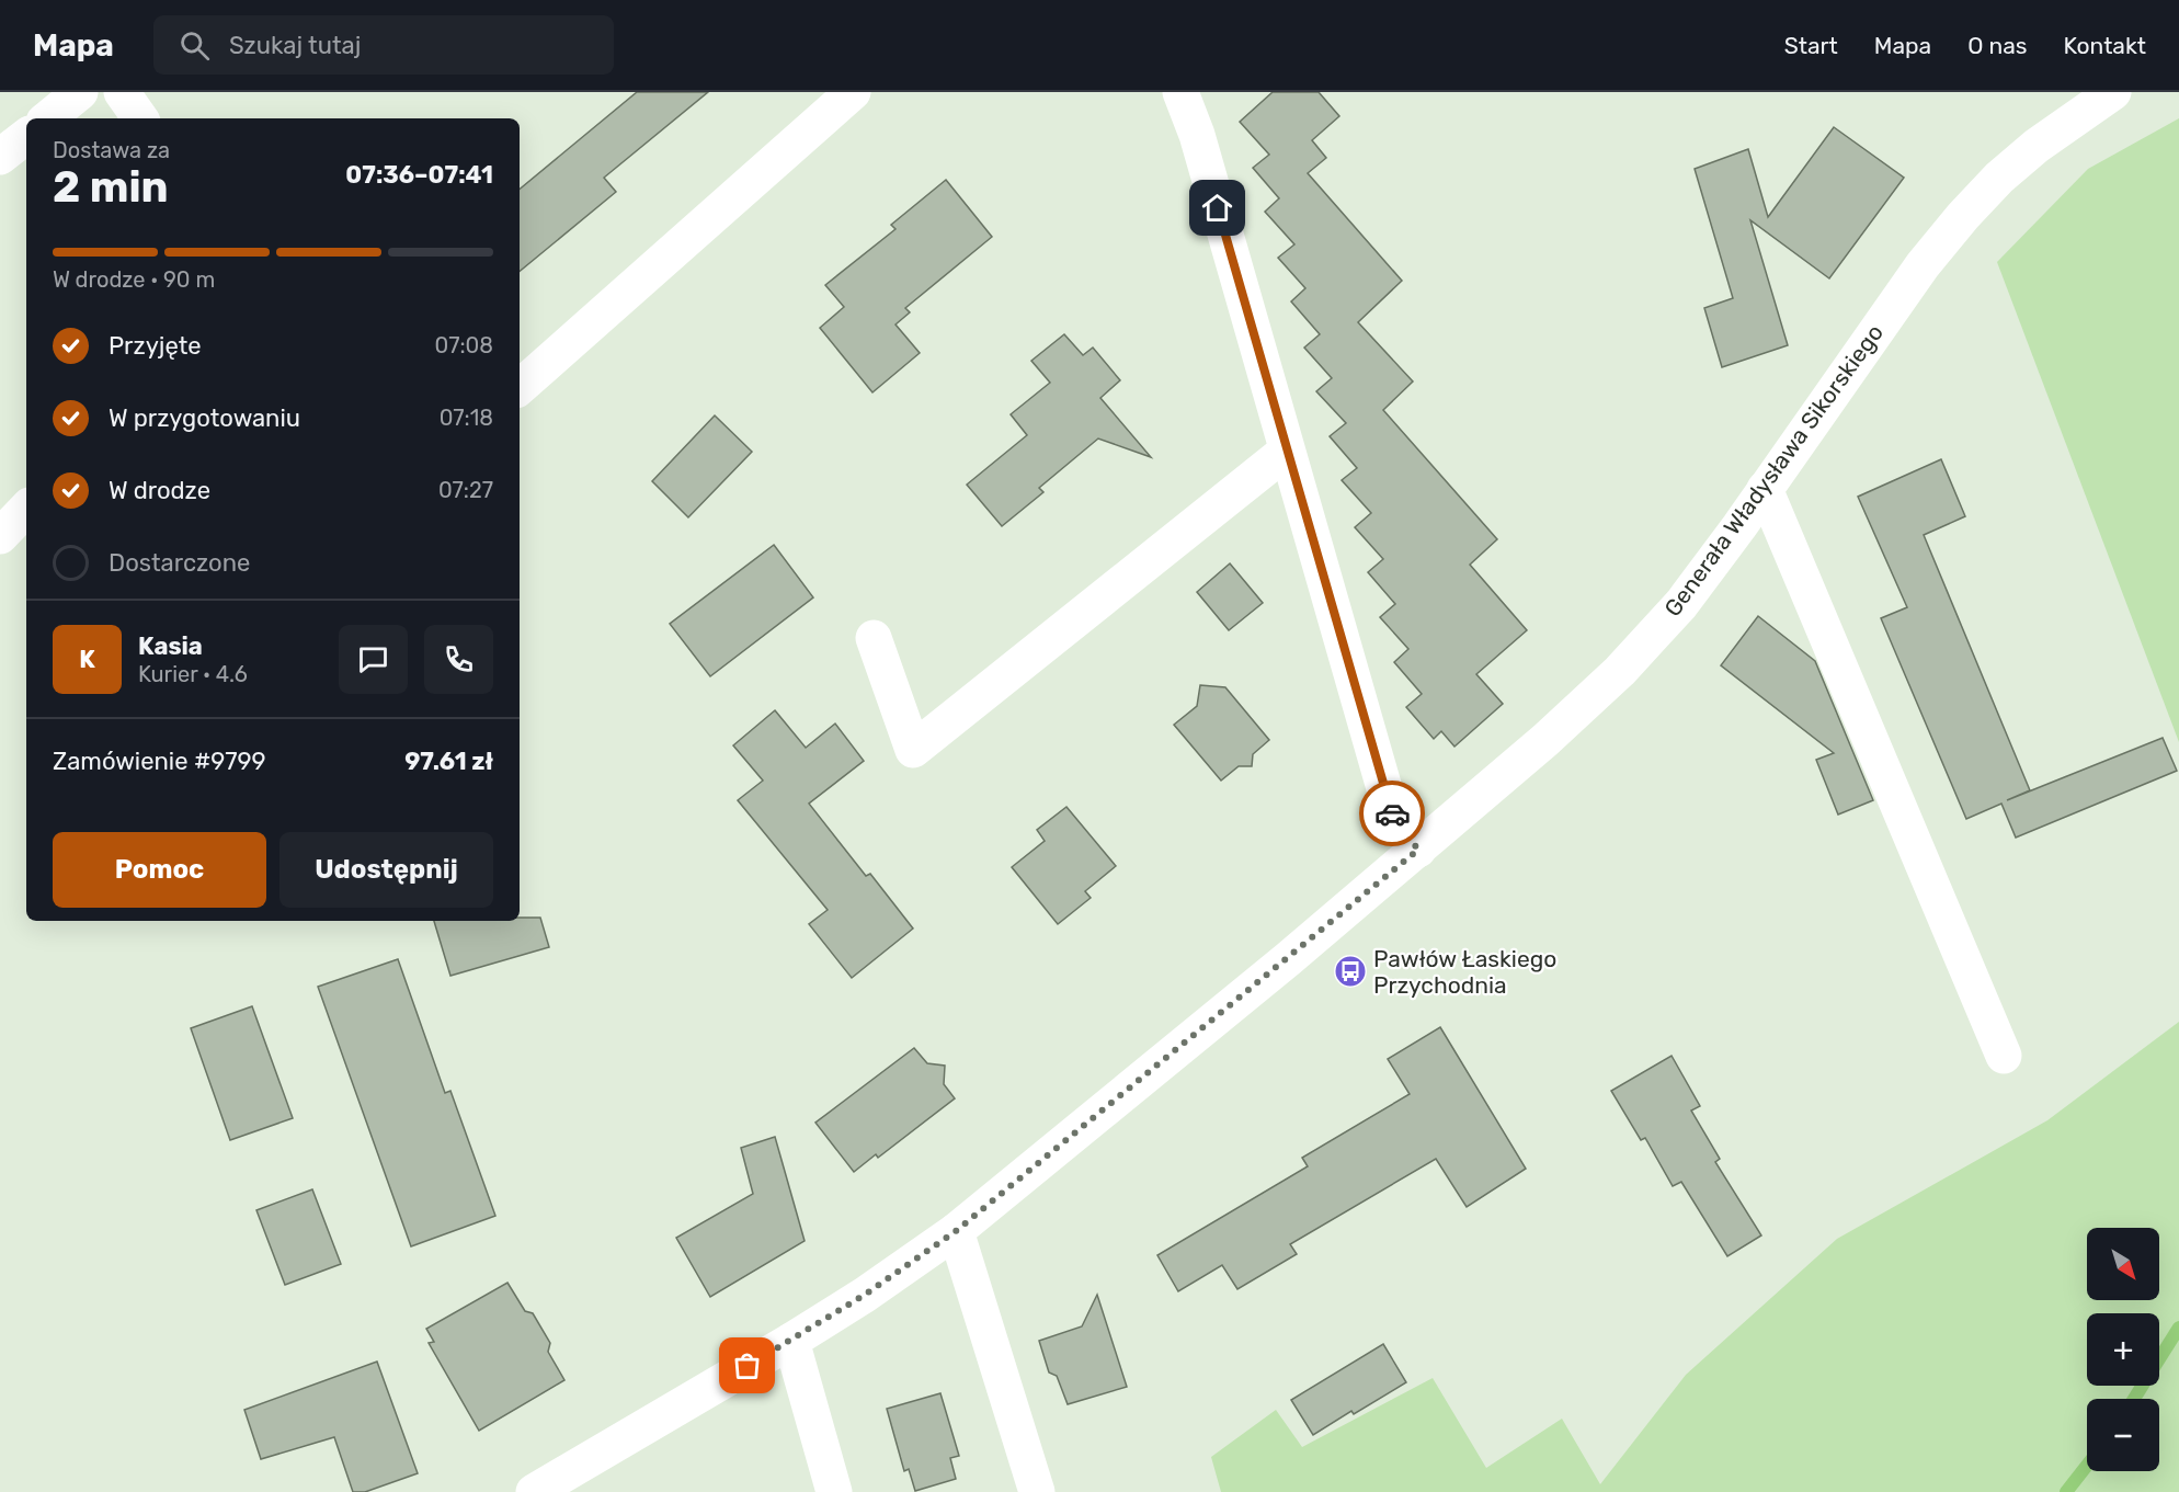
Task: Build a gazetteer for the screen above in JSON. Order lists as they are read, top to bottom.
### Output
{
  "streets": {
    "street": ["Generała Władysława Sikorskiego"]
  },
  "places": {
    "bus stop": ["Pawłów Łaskiego Przychodnia"]
  },
  "north": "bottom right",
  "page": {
    "header": "Mapa",
    "search": "Szukaj tutaj",
    "nav": [
      "Start",
      "Mapa",
      "O nas",
      "Kontakt"
    ],
    "heading": ["2 min", "Dostawa za", "07:36–07:41"],
    "panel": [
      "Kasia",
      "Kurier · 4.6",
      "Zamówienie #9799",
      "97.61 zł"
    ],
    "bar": "W drodze · 90 m",
    "list": [
      ["Przyjęte", "07:08"],
      ["W przygotowaniu", "07:18"],
      ["W drodze", "07:27"],
      "Dostarczone"
    ],
    "round": "K",
    "buttons": ["Pomoc", "Udostępnij"],
    "map_buttons": ["+", "−"]
  }
}
